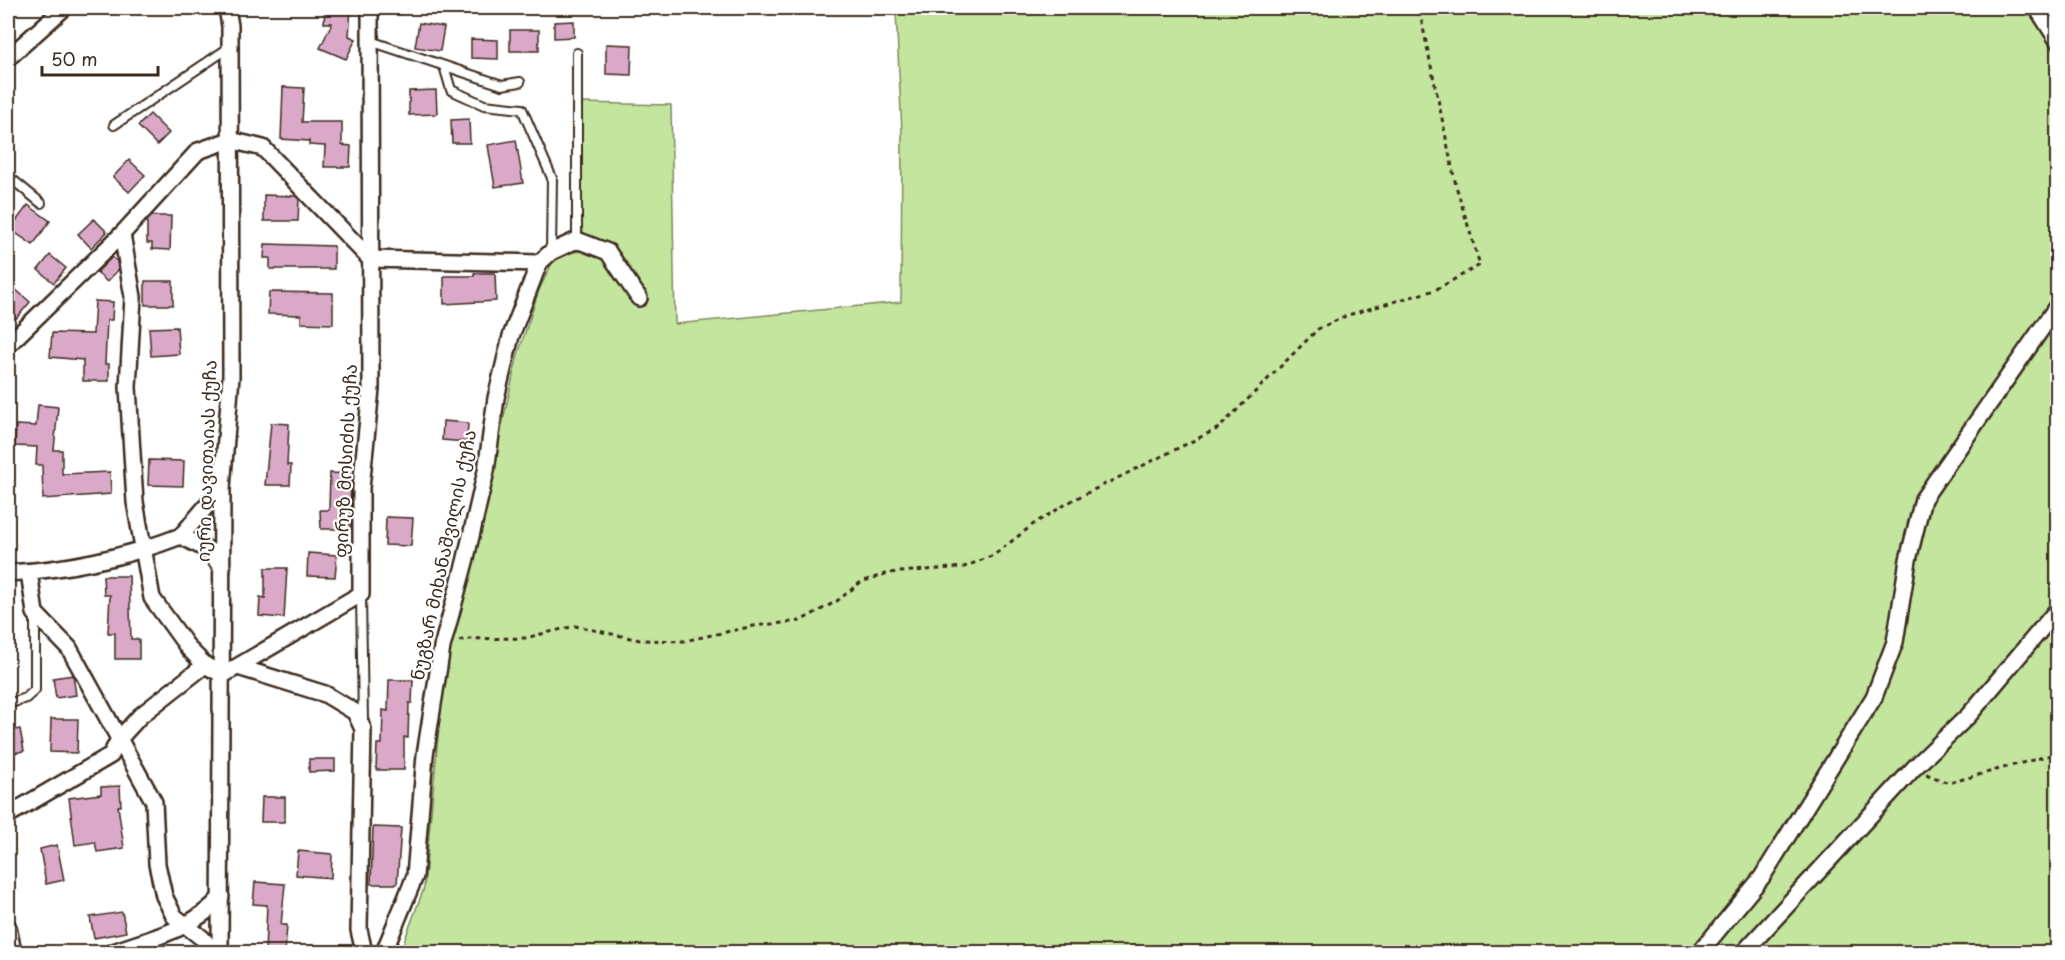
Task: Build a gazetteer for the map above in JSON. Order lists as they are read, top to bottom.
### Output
{
  "streets": {
    "street": ["იური დავითაიას ქუჩა", "ფირუზ მოსიძის ქუჩა", "ნუგზარ მიხანაშვილის ქუჩა"]
  },
  "scale_bar": "50 m"
}
